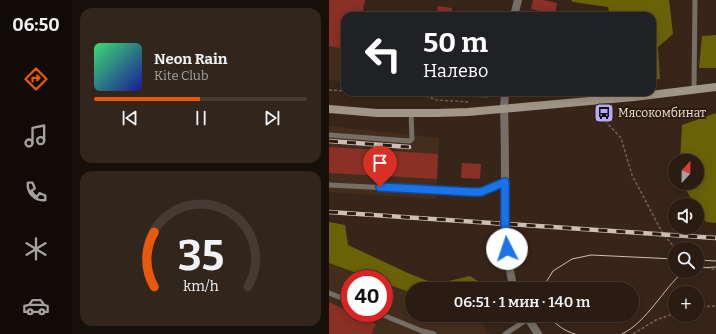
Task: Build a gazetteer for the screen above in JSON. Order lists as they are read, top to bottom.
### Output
{
  "places": {
    "bus stop": ["Мясокомбинат"]
  },
  "north": "top",
  "page": {
    "tabs": "06:50",
    "turn": ["50 m", "Налево"],
    "song": ["Neon Rain", "Kite Club"],
    "map_buttons": "+",
    "limit": "40",
    "trip": "06:51 · 1 мин · 140 m",
    "gauge": ["35", "km/h"]
  }
}
